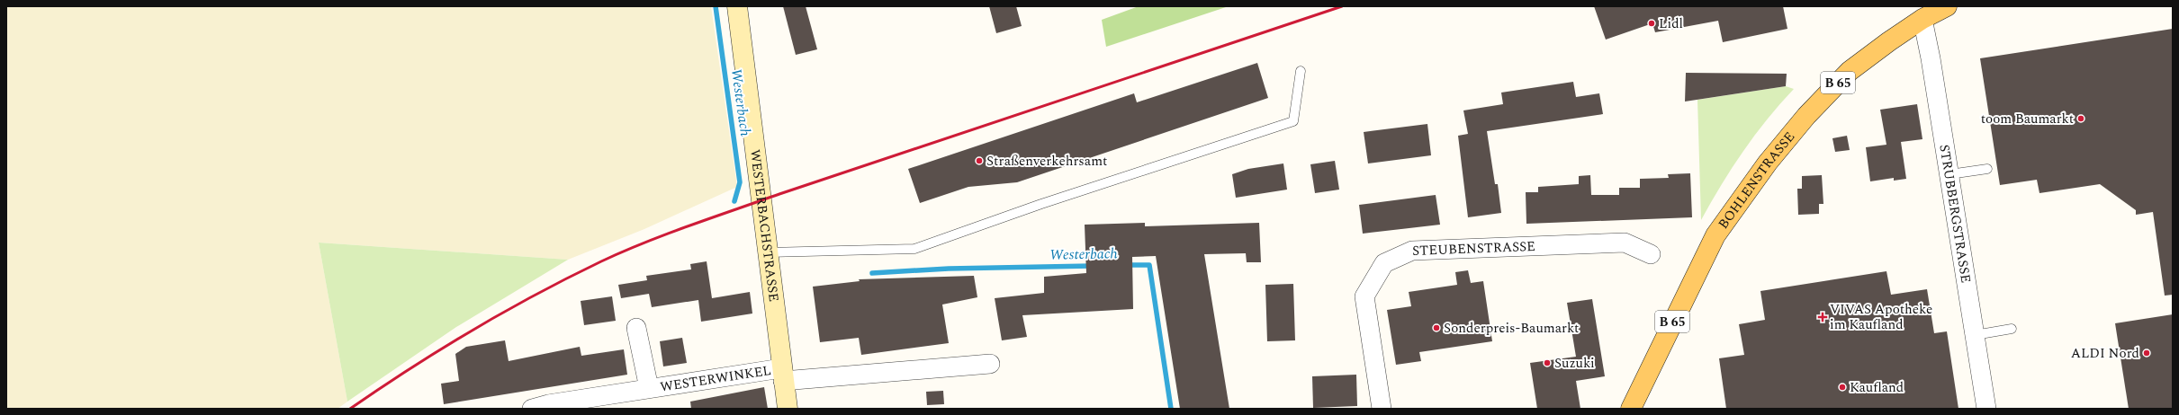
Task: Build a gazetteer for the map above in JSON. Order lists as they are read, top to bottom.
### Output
{
  "streets": {
    "main road": ["B 65", "BOHLENSTRASSE", "WESTERBACHSTRASSE"],
    "street": ["STRUBBERGSTRASSE", "STEUBENSTRASSE", "WESTERWINKEL"]
  },
  "crossings": [
    ["BOHLENSTRASSE", "STRUBBERGSTRASSE"],
    ["WESTERBACHSTRASSE", "WESTERWINKEL"]
  ],
  "water": ["Westerbach"],
  "places": {
    "other": [
      "Lidl",
      "toom Baumarkt",
      "Straßenverkehrsamt",
      "Sonderpreis-Baumarkt",
      "ALDI Nord",
      "Suzuki",
      "Kaufland"
    ],
    "health": ["VIVAS Apotheke im Kaufland"]
  }
}
